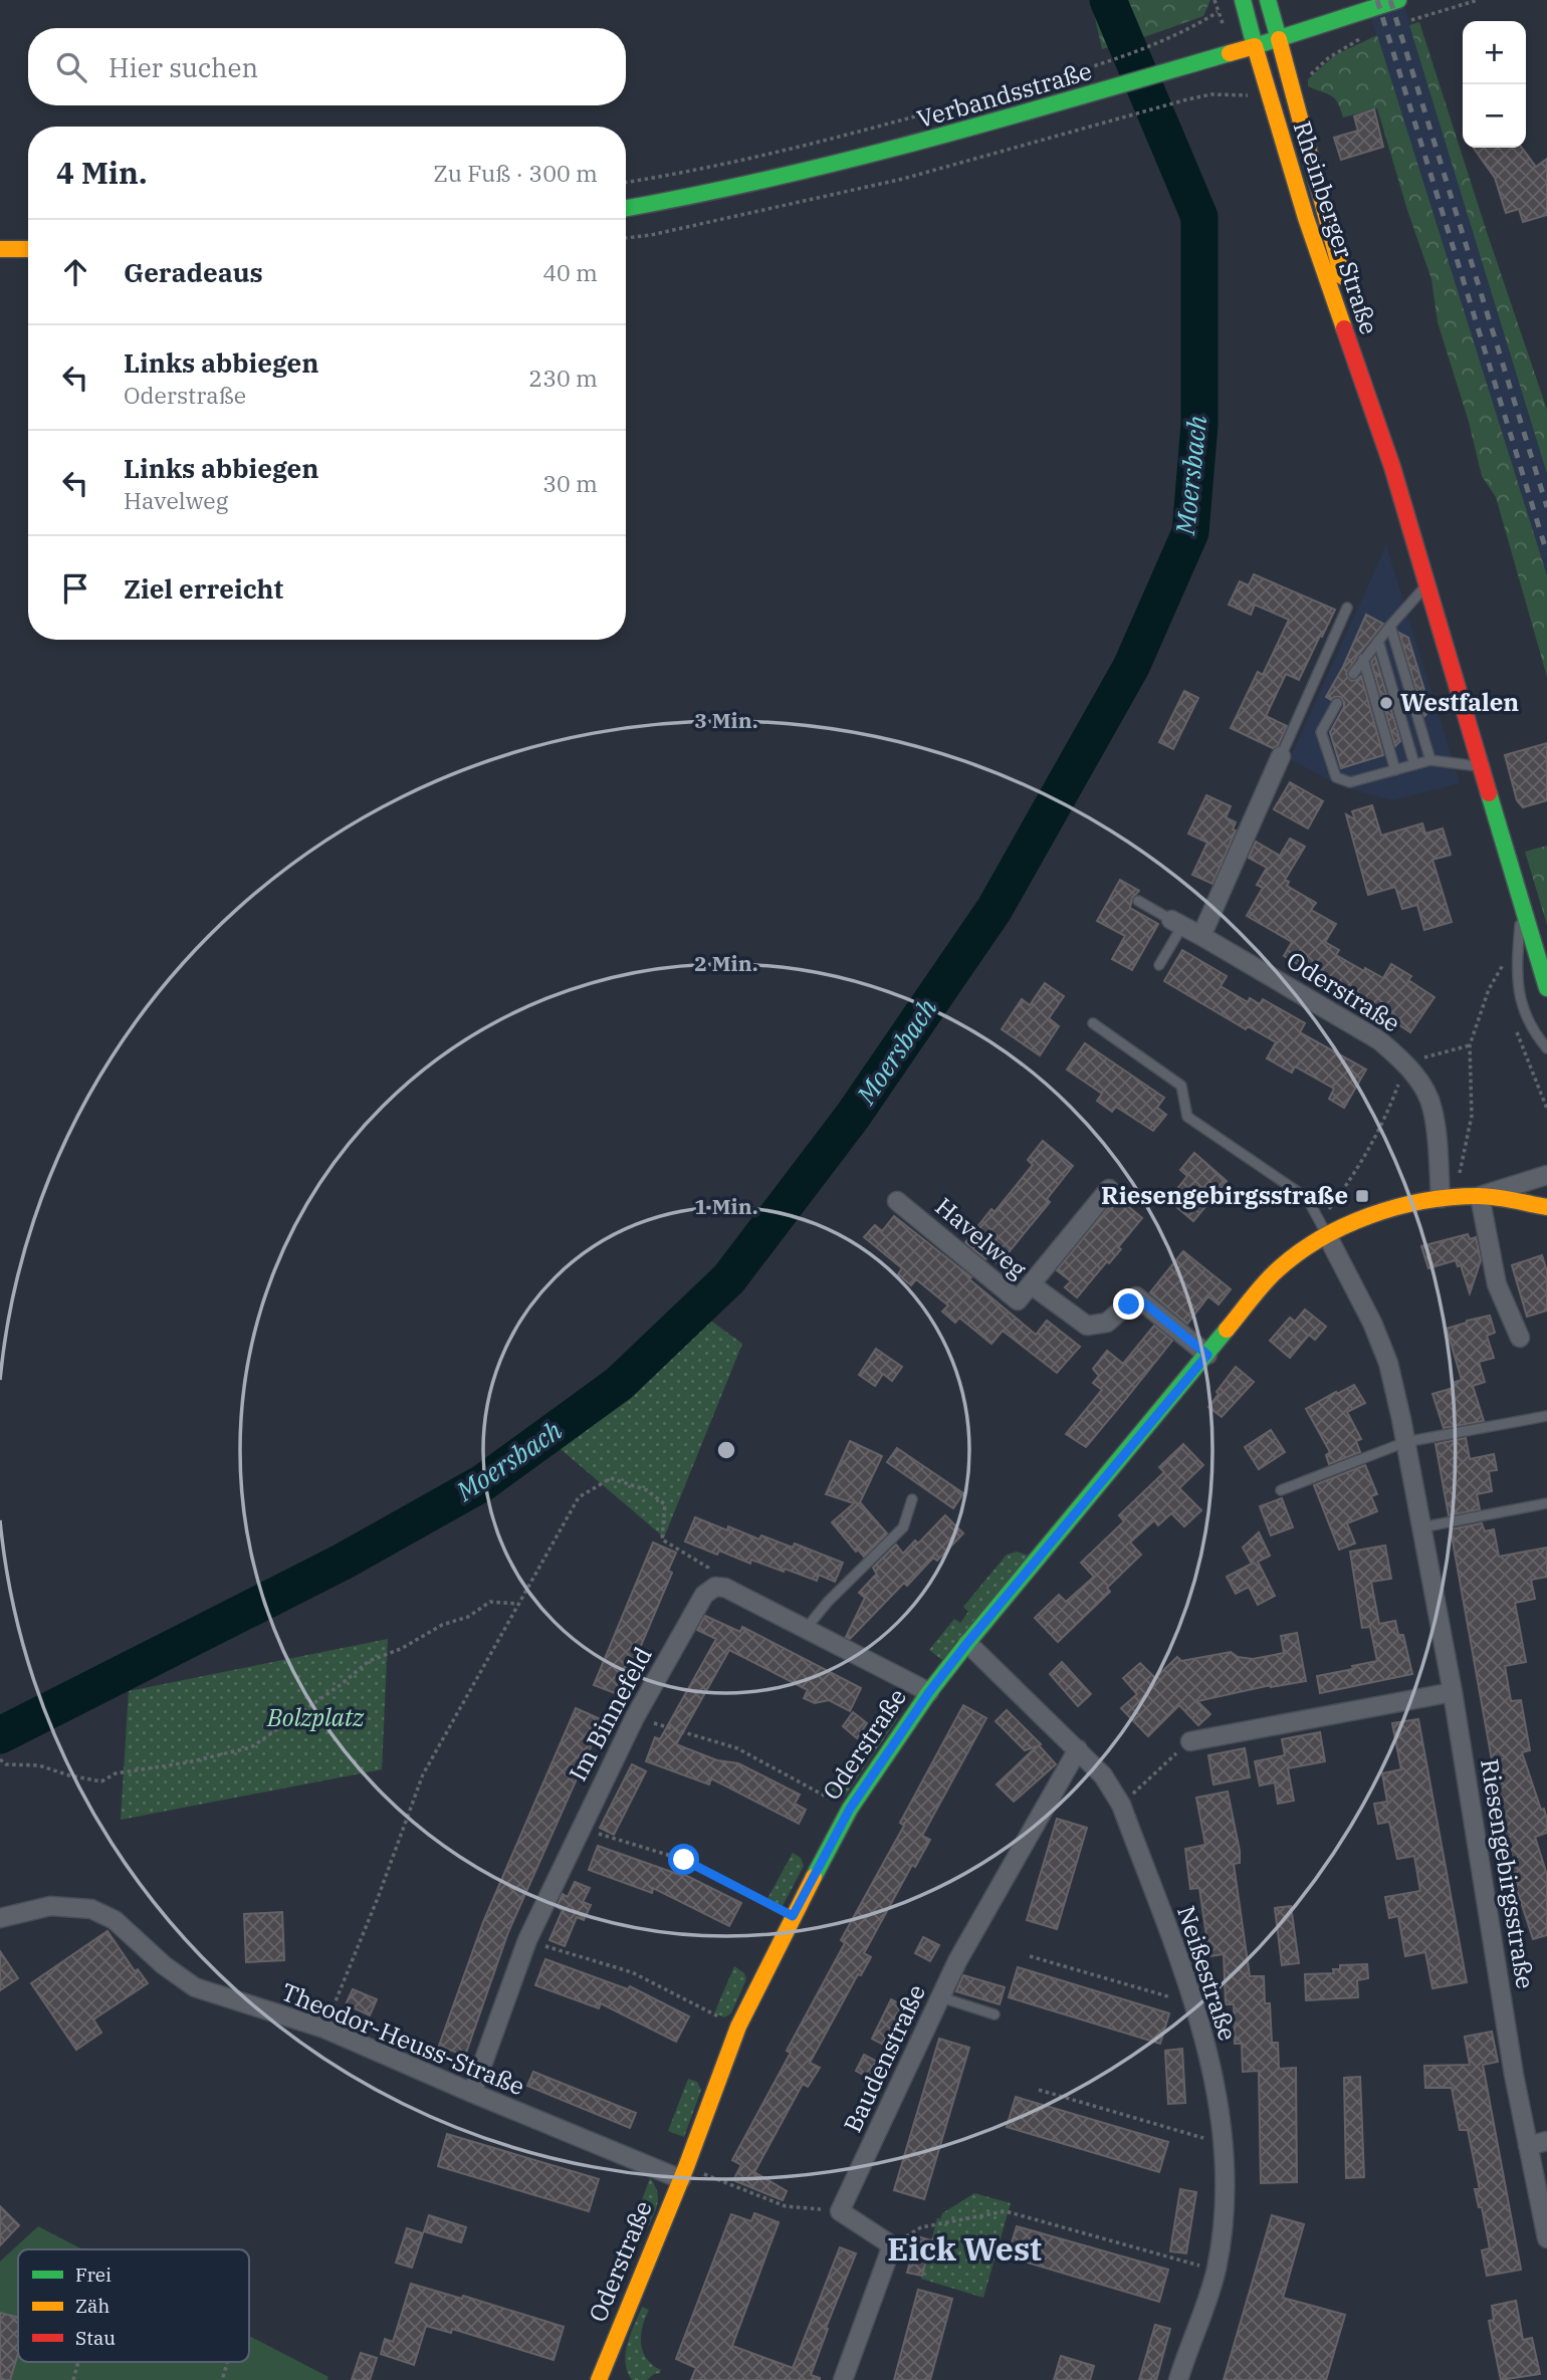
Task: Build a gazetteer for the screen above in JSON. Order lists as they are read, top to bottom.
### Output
{
  "streets": {
    "main road": ["Verbandsstraße", "Rheinberger Straße", "Oderstraße"],
    "street": [
      "Havelweg",
      "Im Binnefeld",
      "Riesengebirgsstraße",
      "Neißestraße",
      "Theodor-Heuss-Straße",
      "Baudenstraße"
    ]
  },
  "crossings": [
    ["Verbandsstraße", "Rheinberger Straße"],
    ["Oderstraße", "Havelweg"],
    ["Oderstraße", "Riesengebirgsstraße"],
    ["Oderstraße", "Neißestraße"],
    ["Oderstraße", "Theodor-Heuss-Straße"],
    ["Im Binnefeld", "Theodor-Heuss-Straße"],
    ["Neißestraße", "Baudenstraße"]
  ],
  "districts": ["Eick West"],
  "water": ["Moersbach"],
  "parks": ["Bolzplatz"],
  "places": {
    "other": ["Westfalen"],
    "transit": ["Riesengebirgsstraße"]
  },
  "legend": ["Frei", "Zäh", "Stau"],
  "page": {
    "map_buttons": ["+", "−"],
    "search": "Hier suchen",
    "heading": ["4 Min.", "Zu Fuß · 300 m"],
    "list": [
      ["Geradeaus", "40 m"],
      ["Links abbiegen", "Oderstraße", "230 m"],
      ["Links abbiegen", "Havelweg", "30 m"],
      "Ziel erreicht"
    ]
  },
  "rings": ["3 Min.", "2 Min.", "1 Min."]
}
